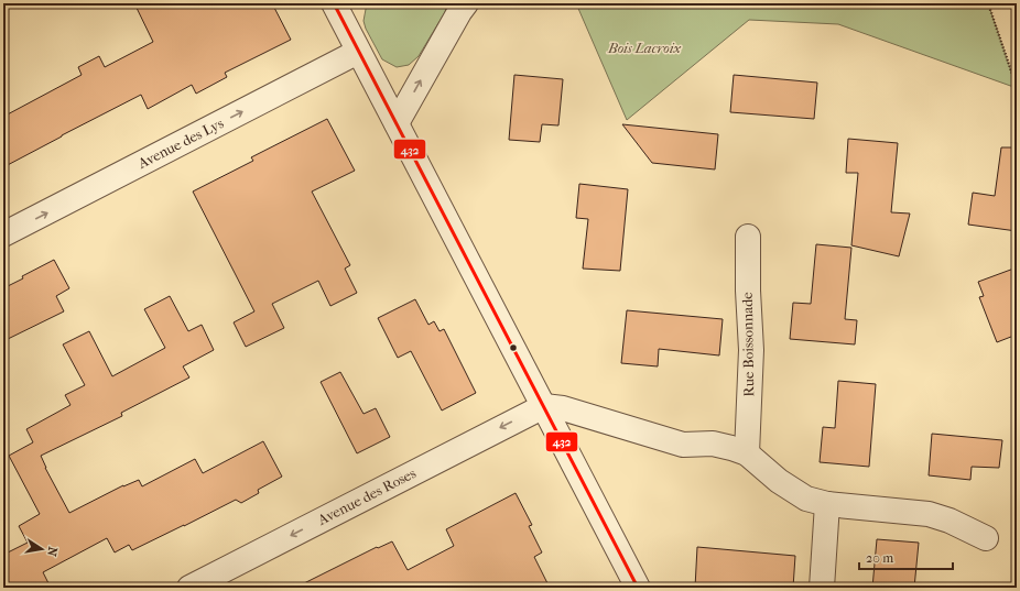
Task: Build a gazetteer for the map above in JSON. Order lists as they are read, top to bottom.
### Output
{
  "streets": {
    "street": ["Avenue des Lys", "Rue Boissonnade", "Avenue des Roses"]
  },
  "one_way": ["Avenue des Lys", "Avenue des Roses"],
  "parks": ["Bois Lacroix"],
  "lines": ["transit line 432"],
  "scale_bar": "20 m",
  "north": "right"
}
